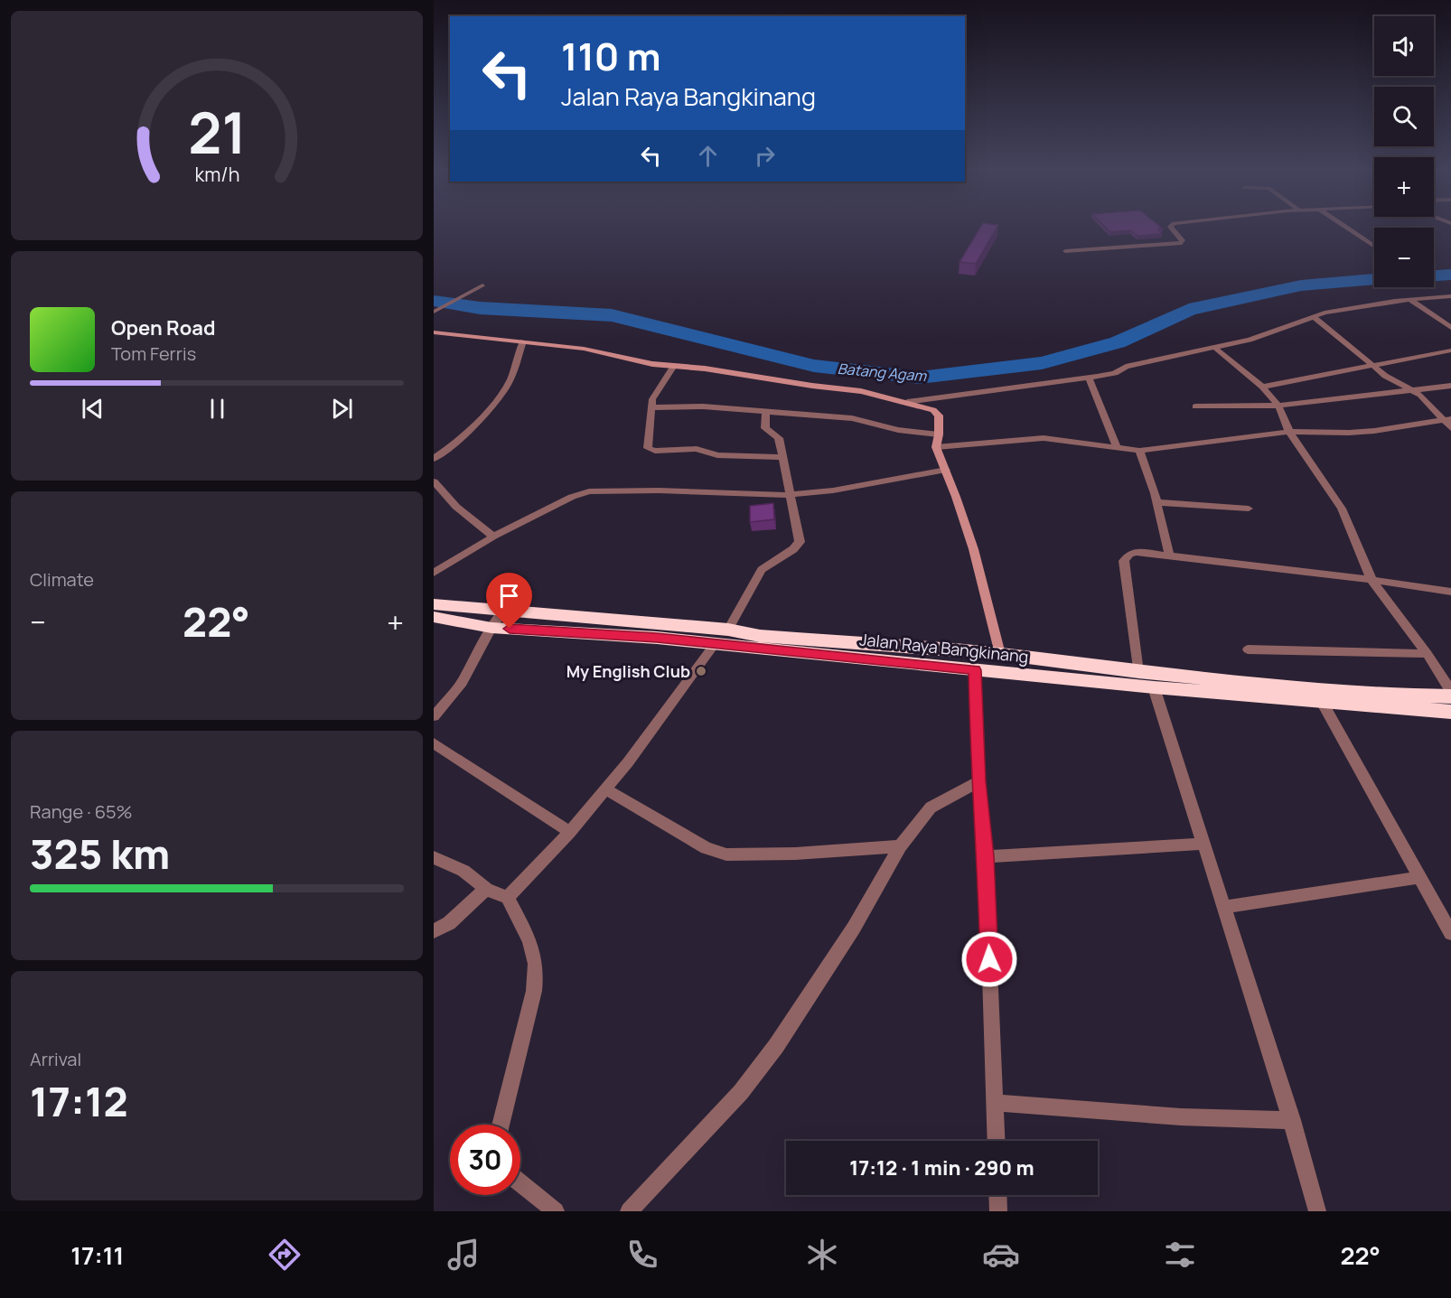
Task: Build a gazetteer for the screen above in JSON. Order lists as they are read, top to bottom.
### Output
{
  "streets": {
    "highway": ["Jalan Raya Bangkinang"]
  },
  "water": ["Batang Agam"],
  "places": ["My English Club"],
  "page": {
    "map_buttons": ["+", "−"],
    "turn": ["110 m", "Jalan Raya Bangkinang"],
    "song": ["Open Road", "Tom Ferris"],
    "tile": [
      "Climate",
      ["Range · 65%", "325 km"],
      ["Arrival", "17:12"]
    ],
    "heat": ["−", "22°", "+"],
    "limit": "30",
    "trip": "17:12 · 1 min · 290 m",
    "tabs": ["17:11", "22°"],
    "gauge": ["21", "km/h"]
  }
}
